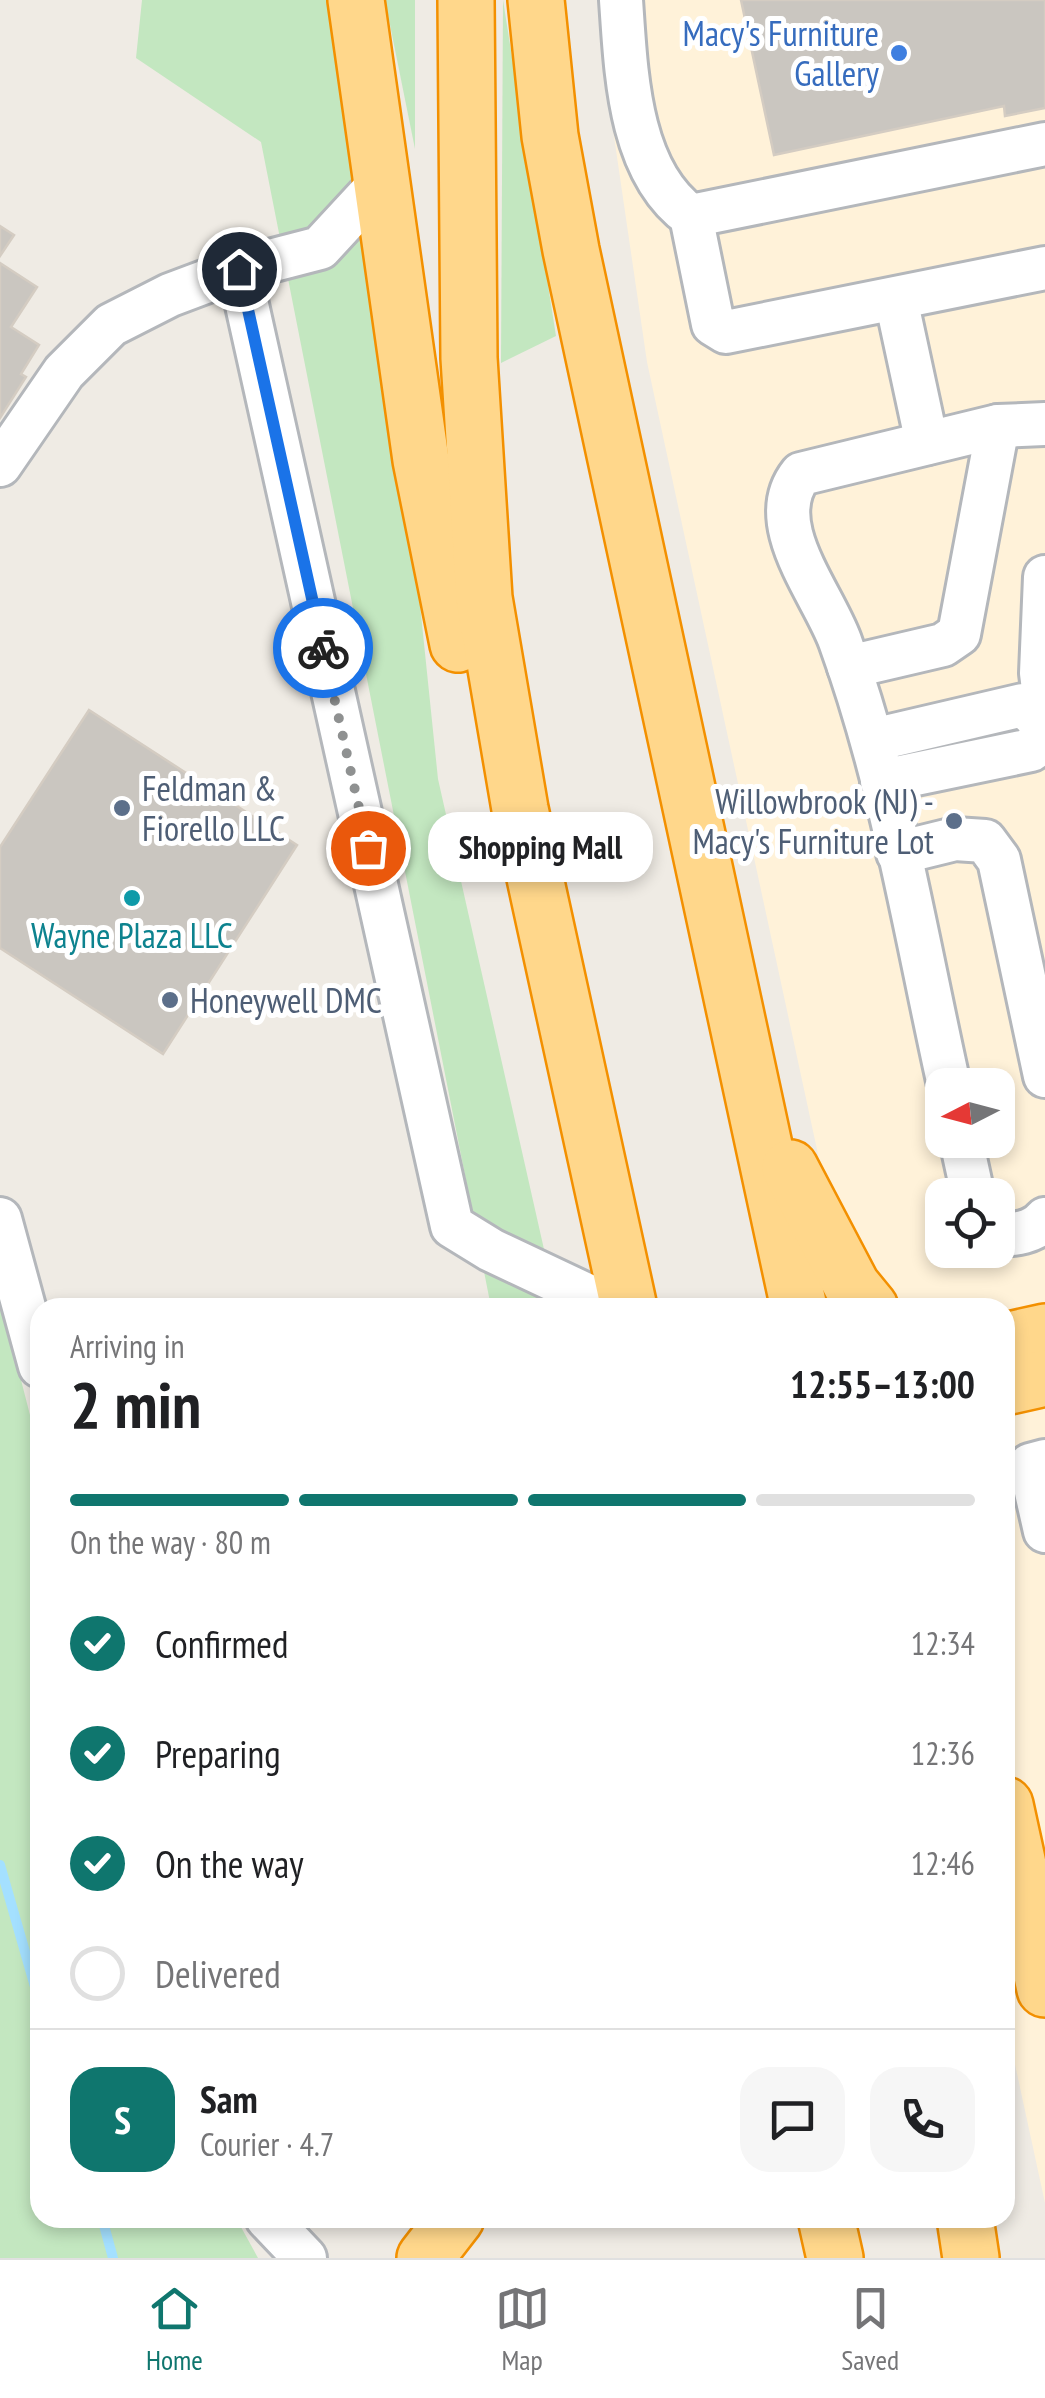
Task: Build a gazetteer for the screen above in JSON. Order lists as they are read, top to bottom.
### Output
{
  "places": [
    "Macy's Furniture Gallery",
    "Feldman & Fiorello LLC",
    "Willowbrook (NJ) - Macy's Furniture Lot",
    "Shopping Mall",
    "Wayne Plaza LLC",
    "Honeywell DMC"
  ],
  "north": "left",
  "page": {
    "bubble": "Shopping Mall",
    "heading": ["2 min", "Arriving in", "12:55–13:00"],
    "panel": ["Sam", "Courier · 4.7"],
    "bar": "On the way · 80 m",
    "list": [
      ["Confirmed", "12:34"],
      ["Preparing", "12:36"],
      ["On the way", "12:46"],
      "Delivered"
    ],
    "round": "S",
    "tabs": ["Home", "Map", "Saved"]
  }
}
